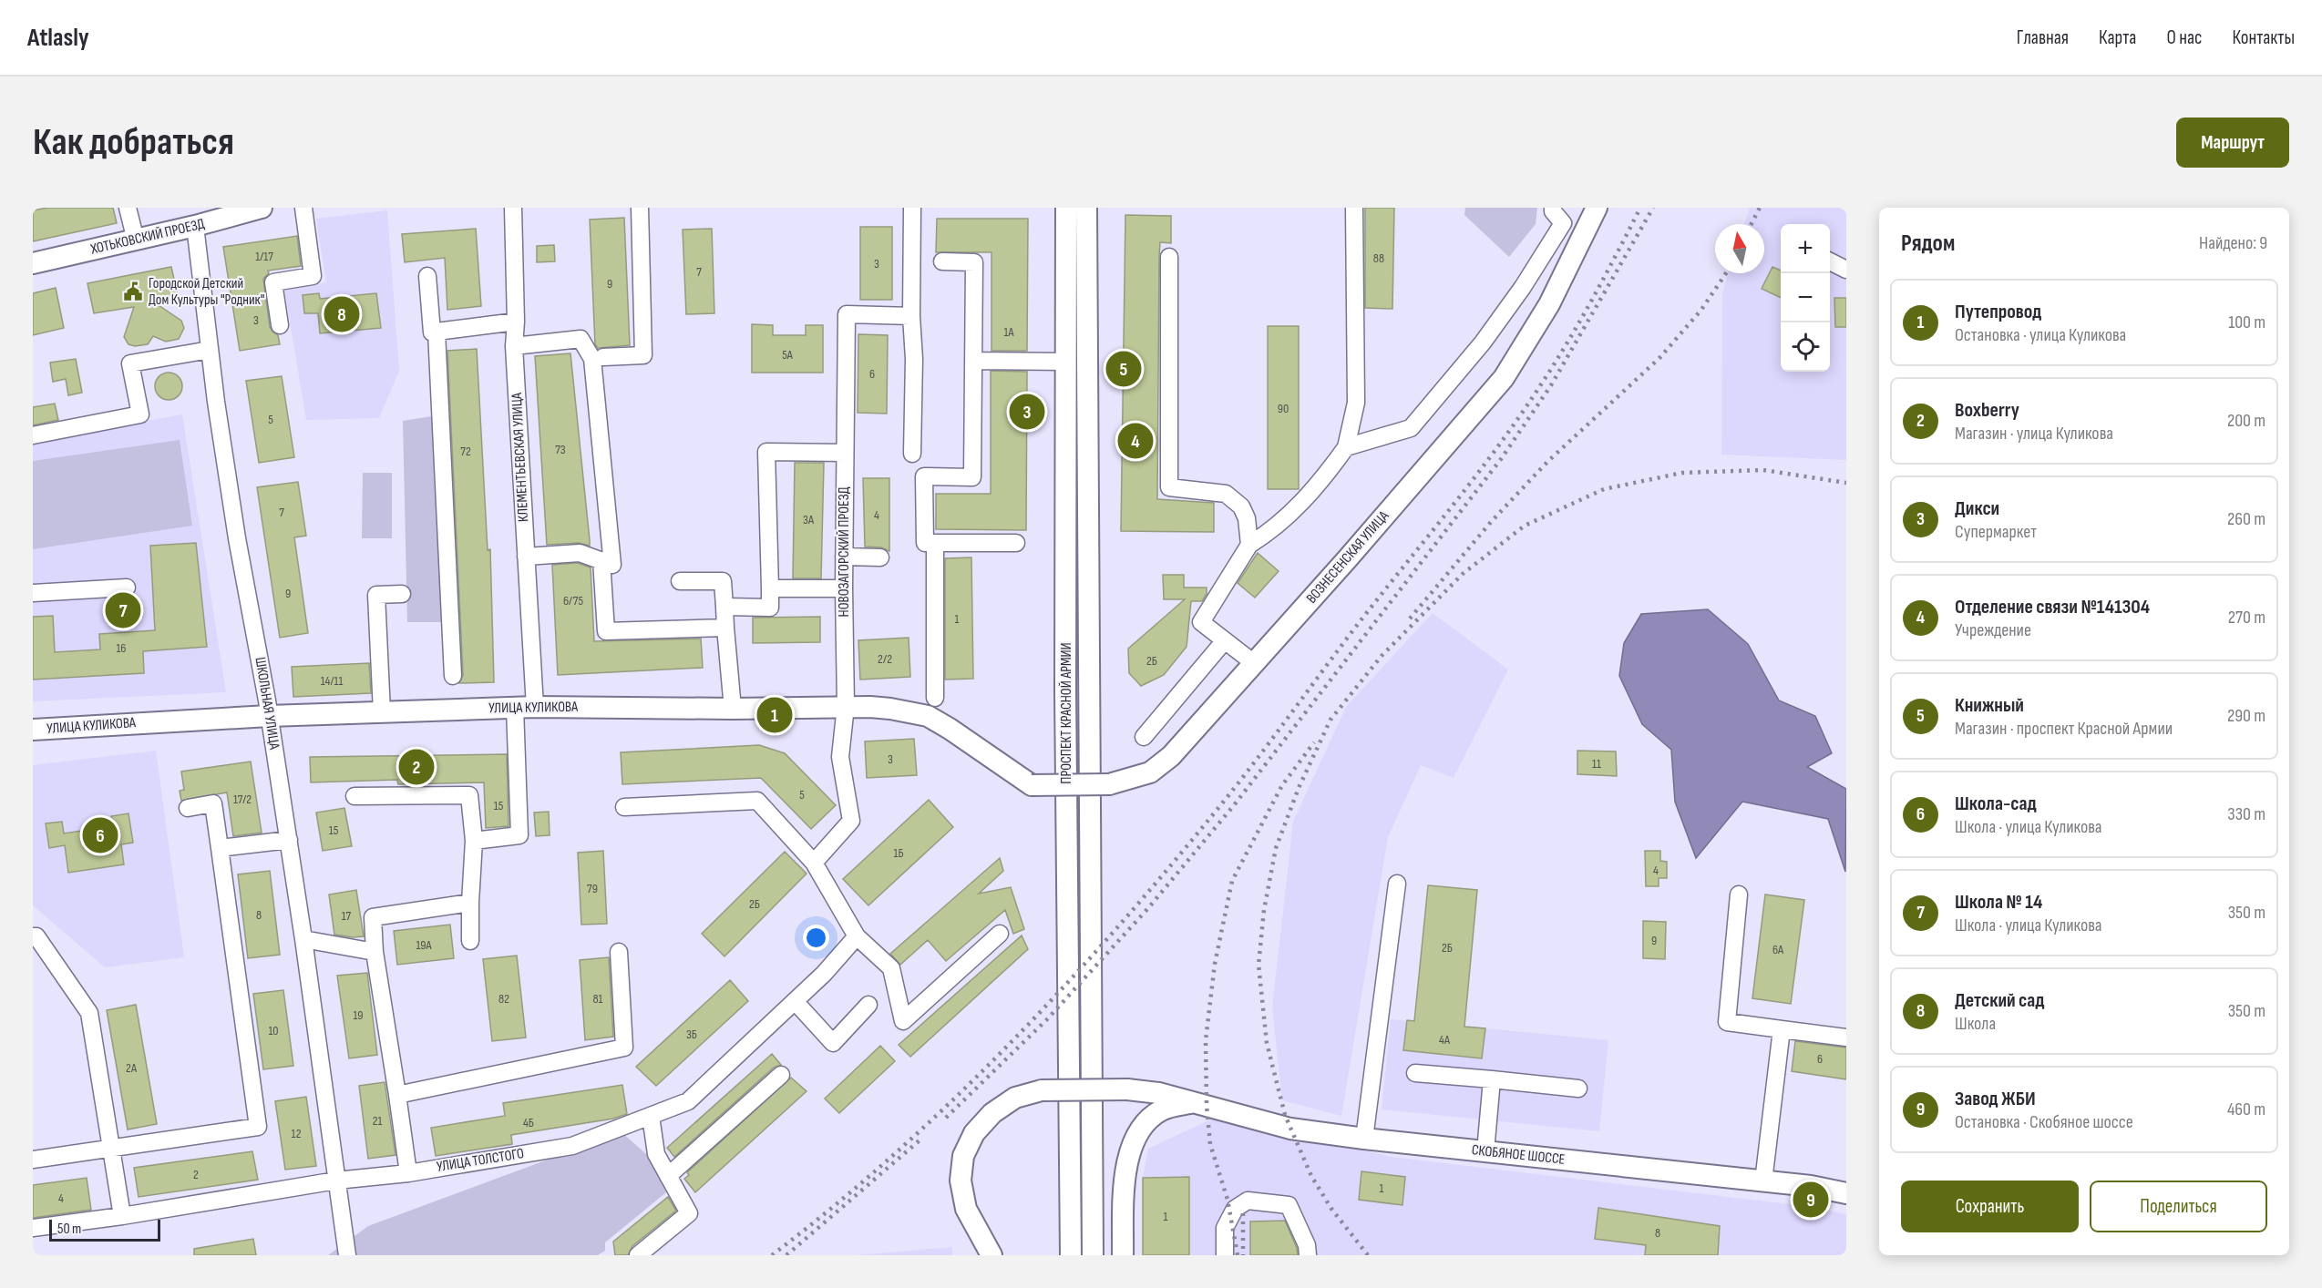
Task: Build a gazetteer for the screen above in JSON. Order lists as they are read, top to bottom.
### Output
{
  "streets": {
    "main road": [
      "ХОТЬКОВСКИЙ ПРОЕЗД",
      "ВОЗНЕСЕНСКАЯ УЛИЦА",
      "УЛИЦА КУЛИКОВА",
      "ПРОСПЕКТ КРАСНОЙ АРМИИ",
      "СКОБЯНОЕ ШОССЕ"
    ],
    "street": [
      "КЛЕМЕНТЬЕВСКАЯ УЛИЦА",
      "НОВОЗАГОРСКИЙ ПРОЕЗД",
      "ШКОЛЬНАЯ УЛИЦА",
      "УЛИЦА ТОЛСТОГО"
    ]
  },
  "crossings": [
    ["ХОТЬКОВСКИЙ ПРОЕЗД", "ШКОЛЬНАЯ УЛИЦА"],
    ["КЛЕМЕНТЬЕВСКАЯ УЛИЦА", "УЛИЦА КУЛИКОВА"],
    ["НОВОЗАГОРСКИЙ ПРОЕЗД", "УЛИЦА КУЛИКОВА"],
    ["ВОЗНЕСЕНСКАЯ УЛИЦА", "УЛИЦА КУЛИКОВА"],
    ["ШКОЛЬНАЯ УЛИЦА", "УЛИЦА КУЛИКОВА"],
    ["ШКОЛЬНАЯ УЛИЦА", "УЛИЦА ТОЛСТОГО"]
  ],
  "places": {
    "public building": ["Городской Детский Дом Культуры \"Родник\""]
  },
  "house_numbers": [
    "1/17",
    "88",
    "3",
    "7",
    "9",
    "3",
    "1А",
    "5А",
    "6",
    "90",
    "5",
    "73",
    "72",
    "7",
    "4",
    "3А",
    "9",
    "6/75",
    "1",
    "16",
    "2/2",
    "2Б",
    "14/11",
    "3",
    "11",
    "5",
    "17/2",
    "15",
    "15",
    "1Б",
    "4",
    "79",
    "2Б",
    "8",
    "17",
    "9",
    "19А",
    "2Б",
    "6А",
    "82",
    "81",
    "19",
    "10",
    "3Б",
    "4А",
    "6",
    "2А",
    "21",
    "4Б",
    "12",
    "2",
    "1",
    "4",
    "1",
    "8"
  ],
  "scale_bar": "50 m",
  "north": "top",
  "page": {
    "header": "Atlasly",
    "nav": [
      "Главная",
      "Карта",
      "О нас",
      "Контакты"
    ],
    "buttons": [
      "Маршрут",
      ["Сохранить", "Поделиться"]
    ],
    "title": "Как добраться",
    "heading": ["Рядом", "Найдено: 9"],
    "map_buttons": ["+", "−"],
    "list": [
      {
        "mark": "1",
        "name": "Путепровод",
        "note": "Остановка · улица Куликова",
        "value": "100 m"
      },
      {
        "mark": "2",
        "name": "Boxberry",
        "note": "Магазин · улица Куликова",
        "value": "200 m"
      },
      {
        "mark": "3",
        "name": "Дикси",
        "note": "Супермаркет",
        "value": "260 m"
      },
      {
        "mark": "4",
        "name": "Отделение связи №141304",
        "note": "Учреждение",
        "value": "270 m"
      },
      {
        "mark": "5",
        "name": "Книжный",
        "note": "Магазин · проспект Красной Армии",
        "value": "290 m"
      },
      {
        "mark": "6",
        "name": "Школа-сад",
        "note": "Школа · улица Куликова",
        "value": "330 m"
      },
      {
        "mark": "7",
        "name": "Школа № 14",
        "note": "Школа · улица Куликова",
        "value": "350 m"
      },
      {
        "mark": "8",
        "name": "Детский сад",
        "note": "Школа",
        "value": "350 m"
      },
      {
        "mark": "9",
        "name": "Завод ЖБИ",
        "note": "Остановка · Скобяное шоссе",
        "value": "460 m"
      }
    ],
    "pins": [
      "8",
      "5",
      "3",
      "4",
      "7",
      "1",
      "2",
      "6",
      "9"
    ],
    "scale": "50 m"
  }
}
